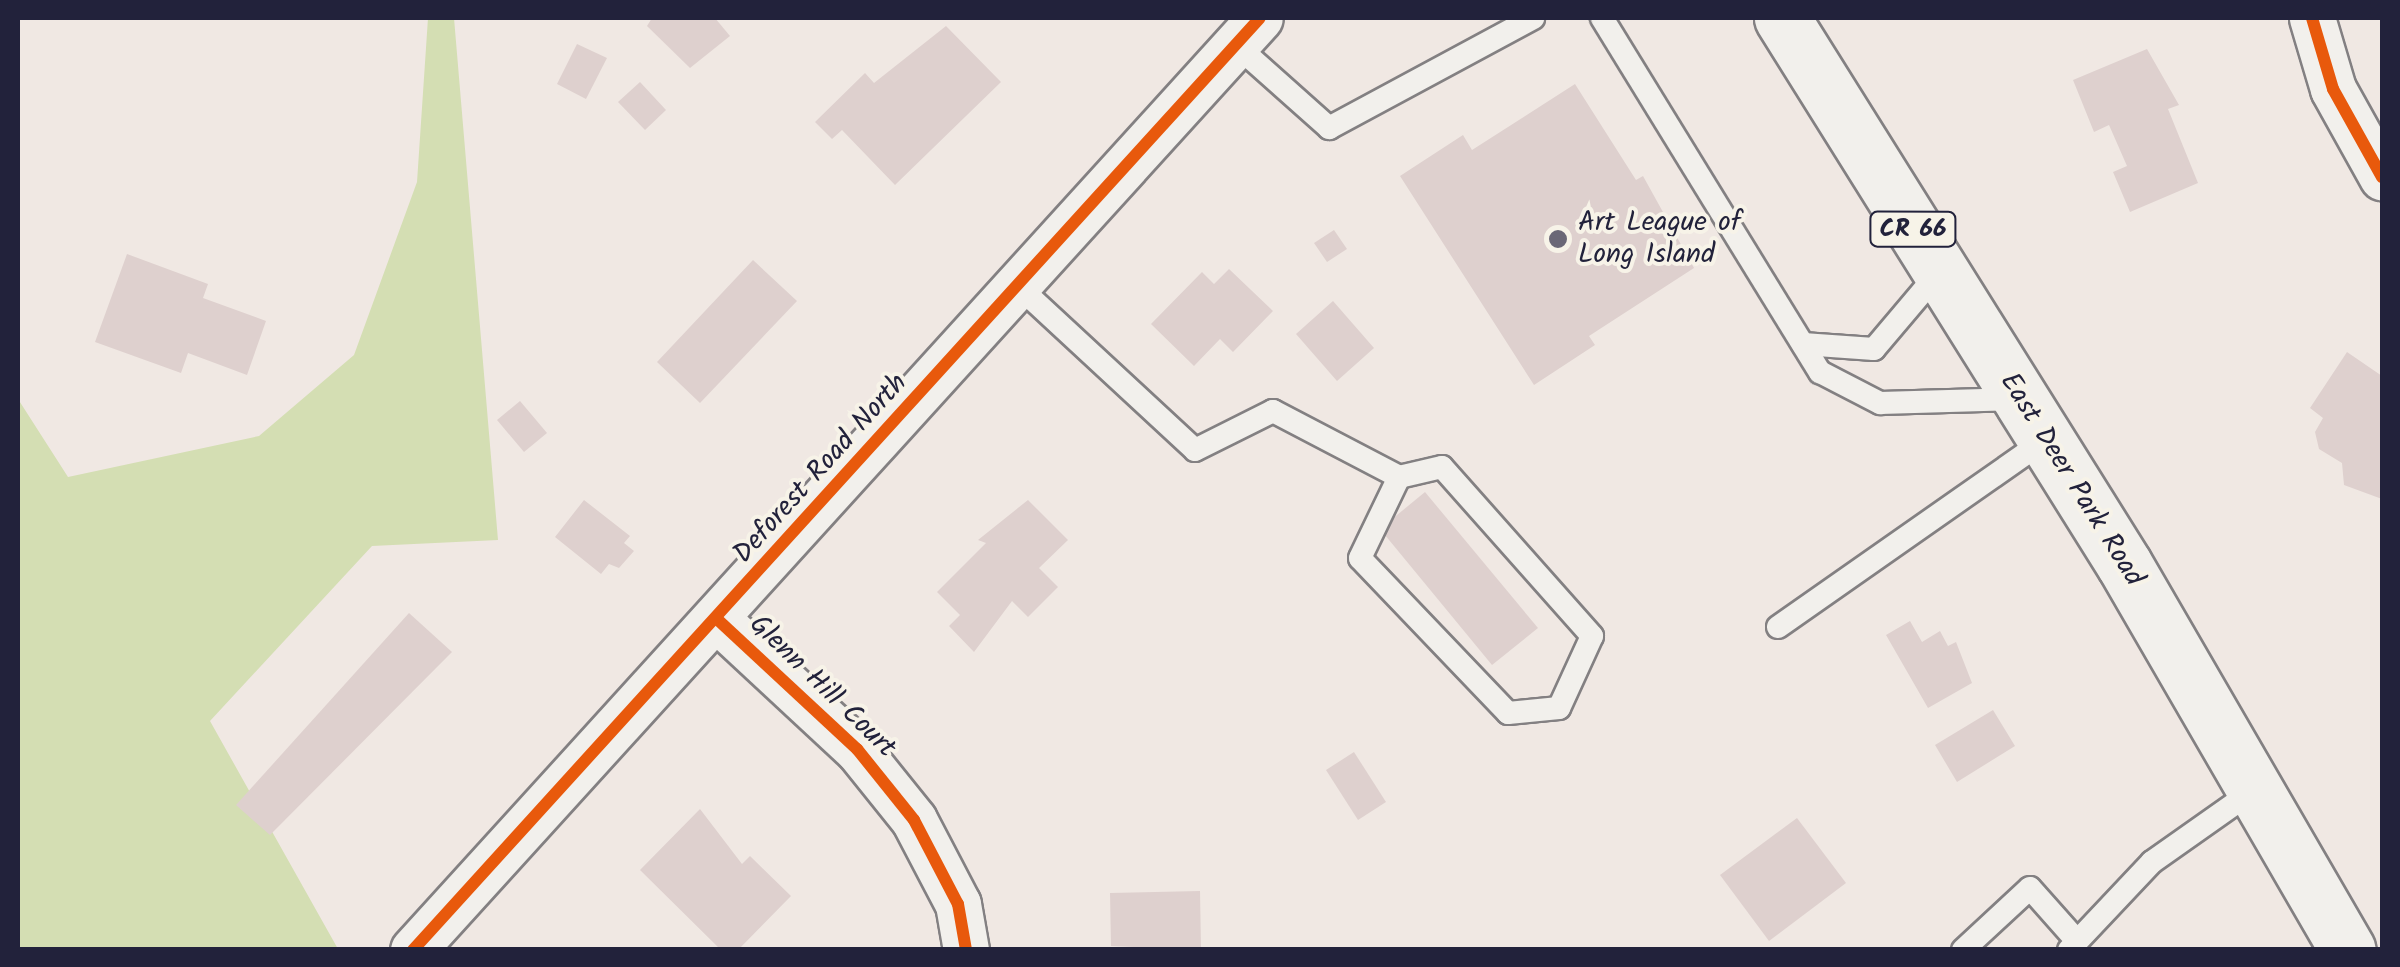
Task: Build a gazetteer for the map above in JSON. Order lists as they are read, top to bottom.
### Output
{
  "streets": {
    "main road": ["CR 66", "East Deer Park Road"],
    "street": ["Deforest Road North", "Glenn Hill Court"]
  },
  "crossings": [
    ["Deforest Road North", "Glenn Hill Court"]
  ],
  "places": ["Art League of Long Island"]
}
